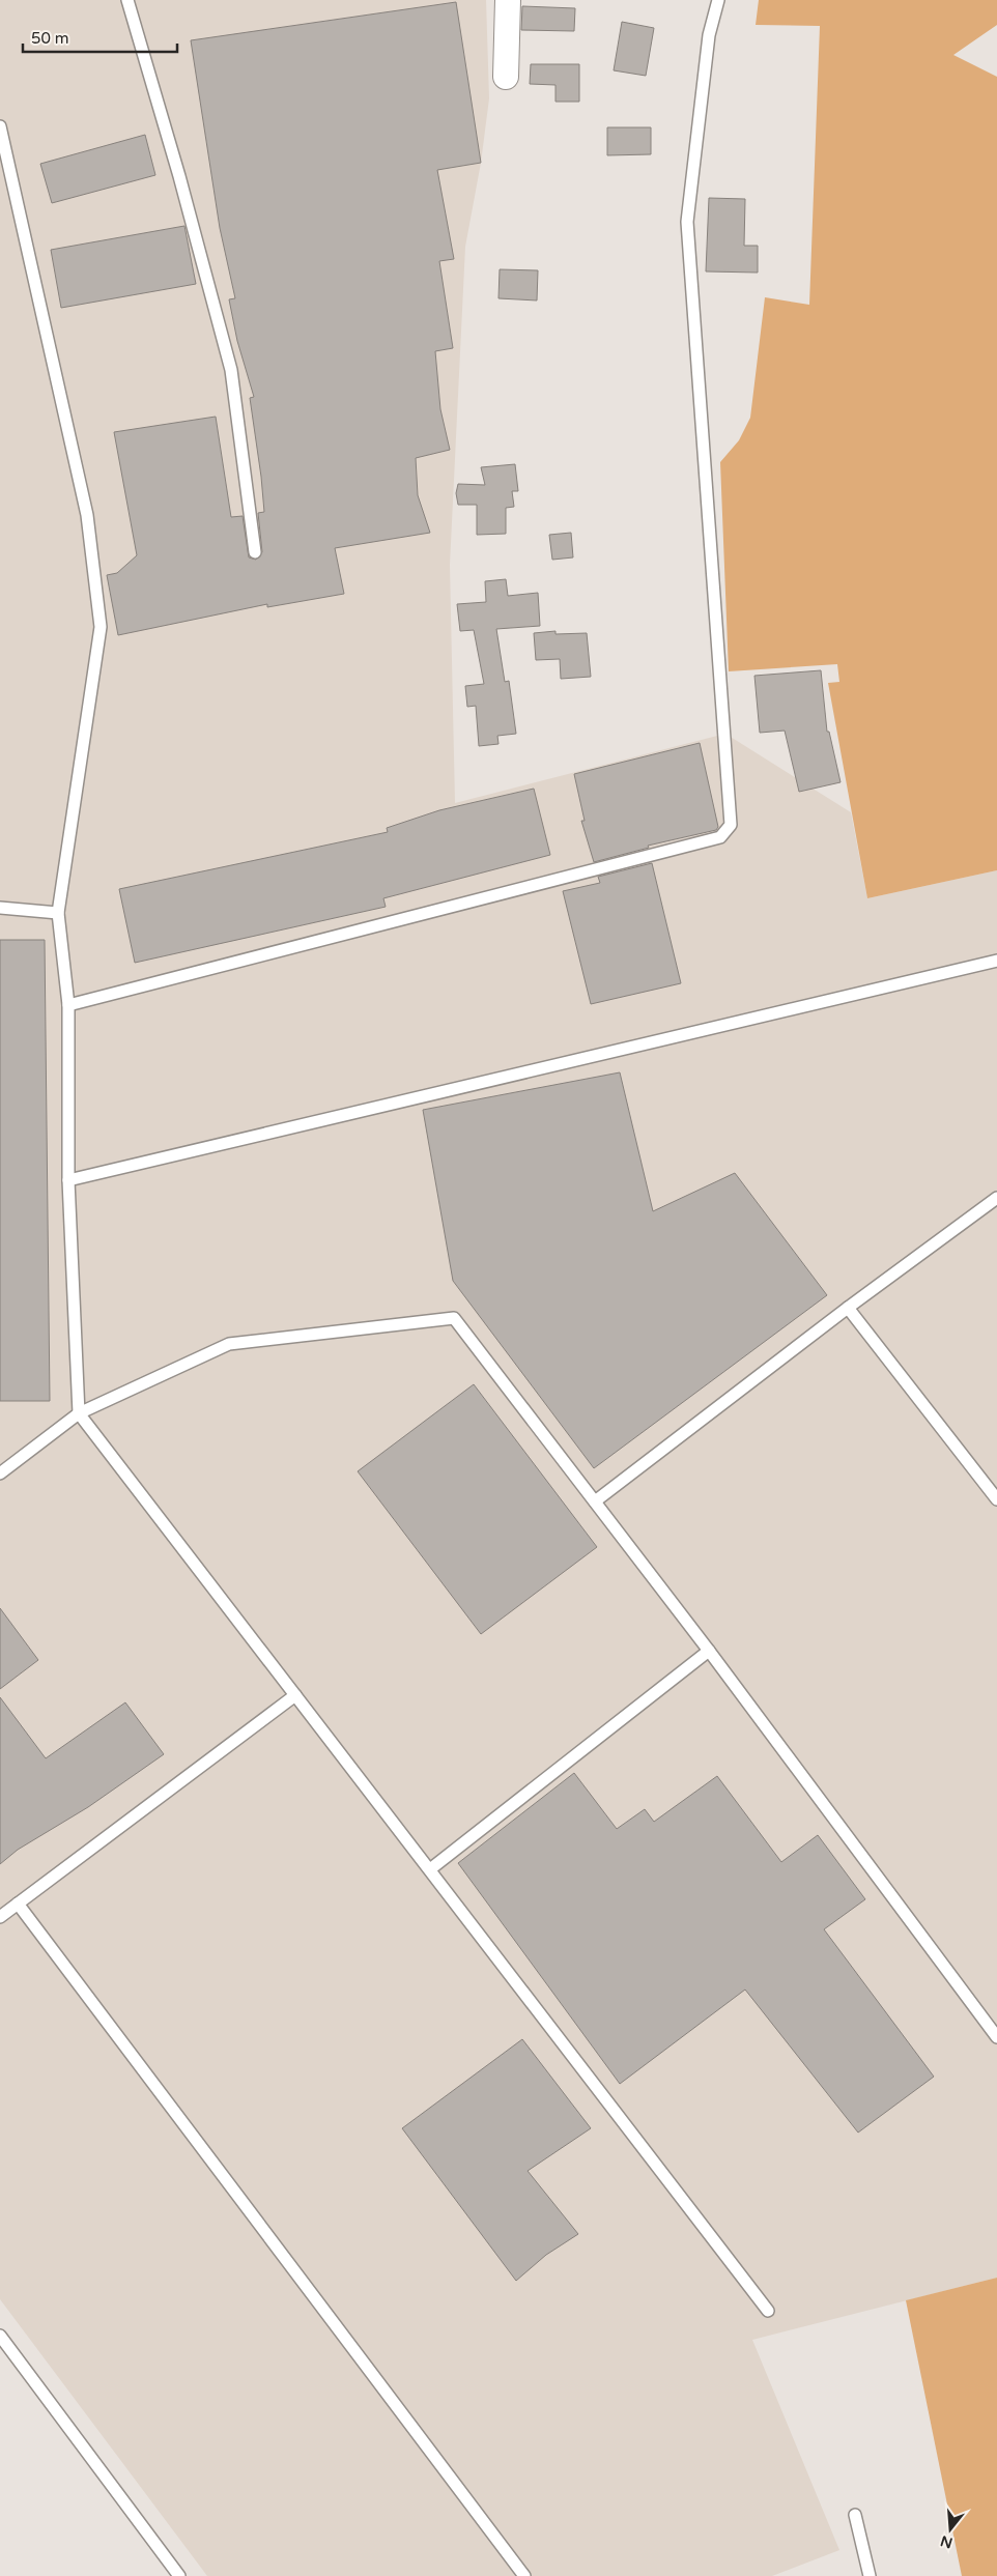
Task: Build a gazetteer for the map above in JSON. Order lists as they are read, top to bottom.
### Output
{
  "scale_bar": "50 m",
  "north": "bottom"
}
